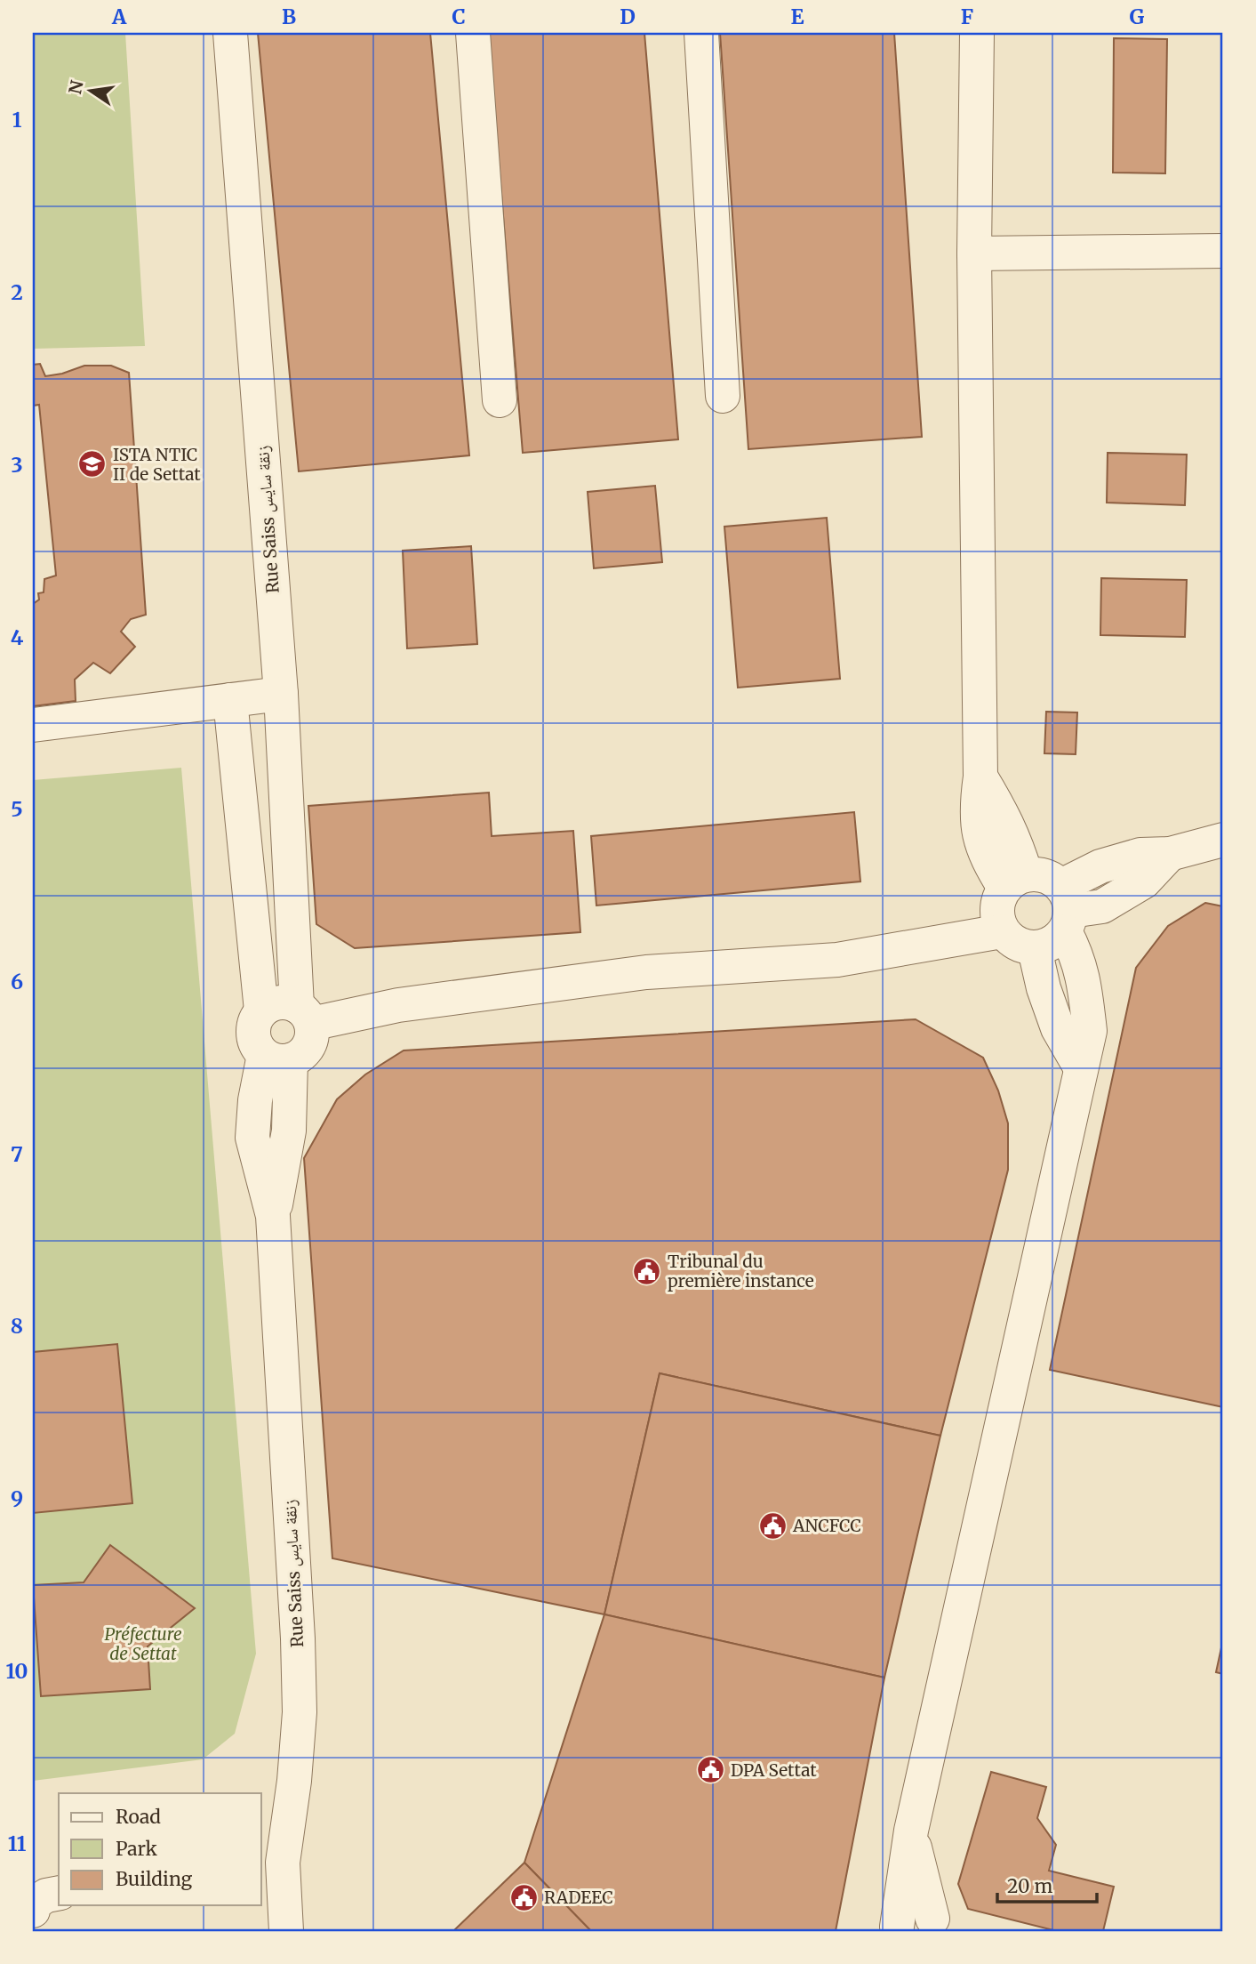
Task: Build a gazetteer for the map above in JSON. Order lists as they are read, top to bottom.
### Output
{
  "streets": {
    "street": ["Rue Saiss زنقة سايس"]
  },
  "parks": ["Préfecture de Settat"],
  "places": {
    "school or university": ["ISTA NTIC II de Settat"],
    "public building": [
      "Tribunal du première instance",
      "ANCFCC",
      "DPA Settat",
      "RADEEC"
    ]
  },
  "legend": ["Road", "Park", "Building"],
  "scale_bar": "20 m",
  "north": "left",
  "grid": {
    "columns": [
      "A",
      "B",
      "C",
      "D",
      "E",
      "F",
      "G"
    ],
    "rows": [
      "1",
      "2",
      "3",
      "4",
      "5",
      "6",
      "7",
      "8",
      "9",
      "10",
      "11"
    ]
  }
}
